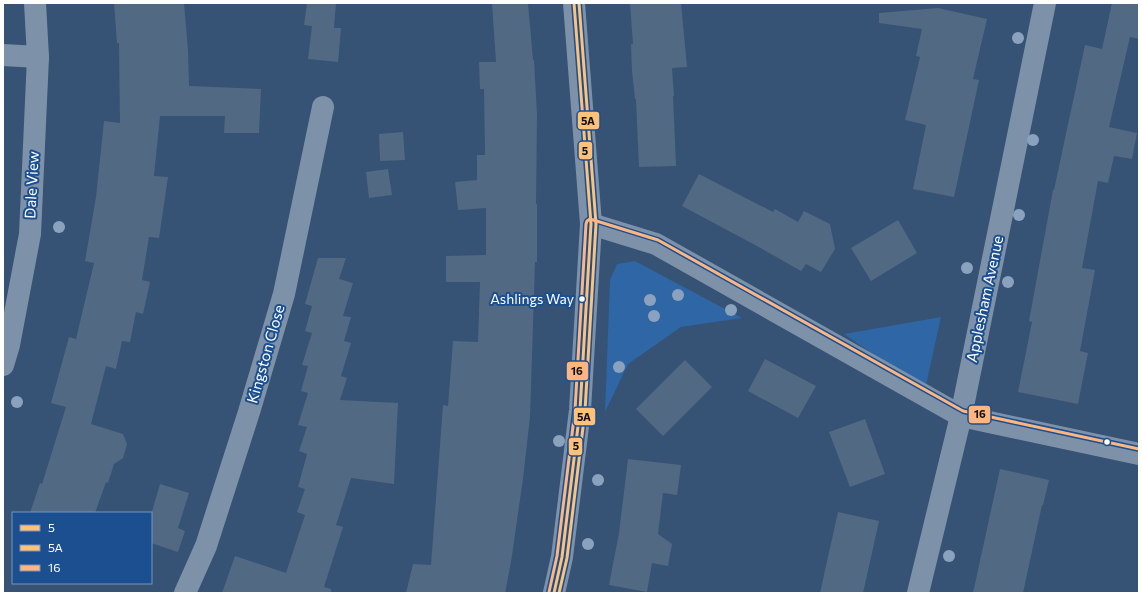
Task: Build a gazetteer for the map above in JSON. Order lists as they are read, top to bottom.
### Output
{
  "streets": {
    "street": ["Dale View", "Applesham Avenue", "Kingston Close"]
  },
  "places": ["Ashlings Way"],
  "lines": ["transit line 5", "transit line 5A", "transit line 16"],
  "legend": ["5", "5A", "16"]
}
